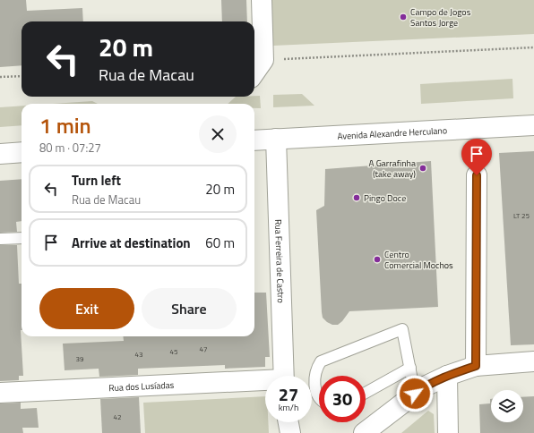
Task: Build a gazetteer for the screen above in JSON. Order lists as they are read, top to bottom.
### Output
{
  "streets": {
    "street": ["Avenida Alexandre Herculano", "Rua Ferreira de Castro", "Rua dos Lusíadas"]
  },
  "crossings": [
    ["Avenida Alexandre Herculano", "Rua Ferreira de Castro"]
  ],
  "places": [
    "Campo de Jogos Santos Jorge",
    "A Garrafinha (take away)",
    "Pingo Doce",
    "Centro Comercial Mochos"
  ],
  "house_numbers": [
    "LT 25",
    "47",
    "45",
    "43",
    "39",
    "42"
  ],
  "page": {
    "turn": ["20 m", "Rua de Macau"],
    "heading": ["1 min", "80 m · 07:27"],
    "list": [
      {
        "name": "Turn left",
        "note": "Rua de Macau",
        "value": "20 m"
      },
      {
        "name": "Arrive at destination",
        "value": "60 m"
      }
    ],
    "buttons": ["Exit", "Share"],
    "speed": "27 km/h",
    "limit": "30"
  }
}
